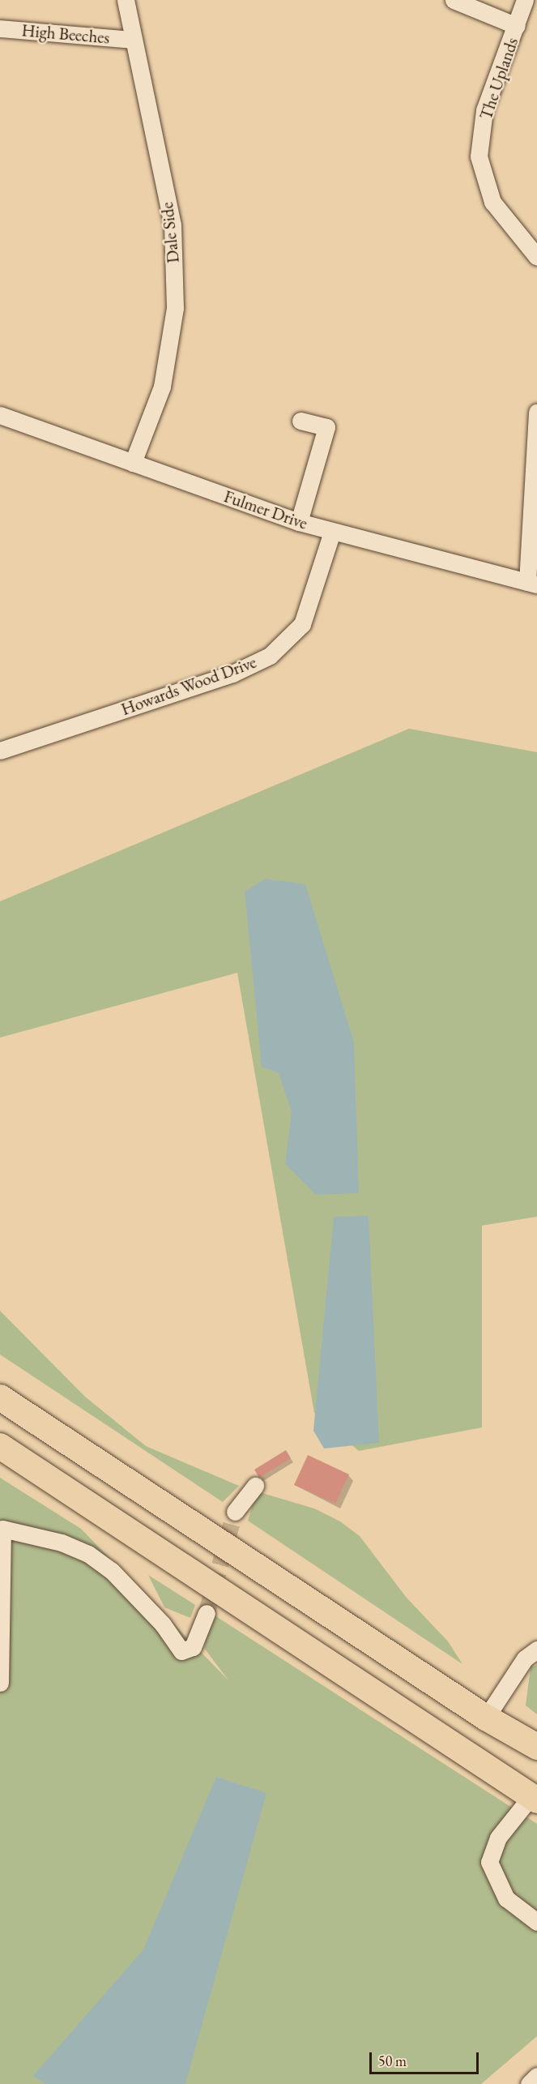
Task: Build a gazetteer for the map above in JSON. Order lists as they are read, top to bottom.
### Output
{
  "streets": {
    "street": [
      "High Beeches",
      "The Uplands",
      "Dale Side",
      "Fulmer Drive",
      "Howards Wood Drive"
    ]
  },
  "crossings": [
    ["High Beeches", "Dale Side"],
    ["Dale Side", "Fulmer Drive"],
    ["Fulmer Drive", "Howards Wood Drive"]
  ],
  "scale_bar": "50 m"
}
